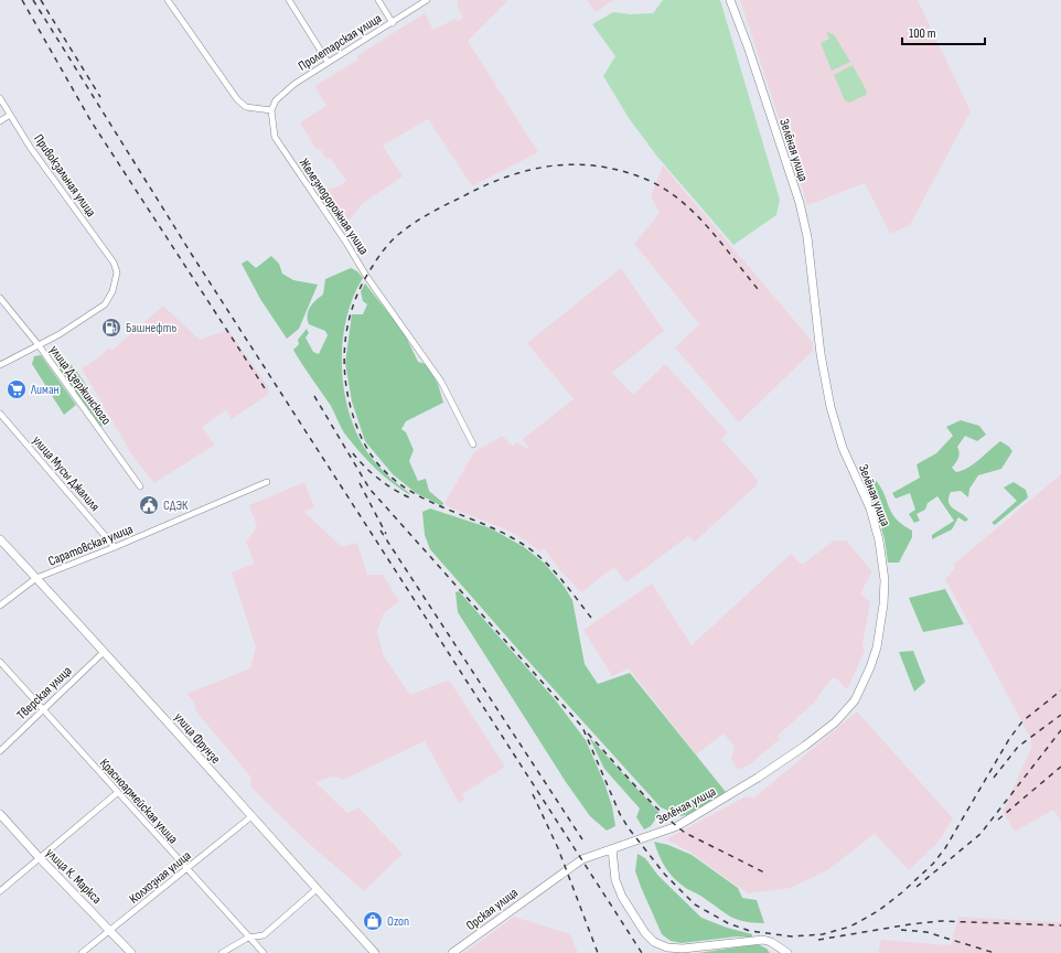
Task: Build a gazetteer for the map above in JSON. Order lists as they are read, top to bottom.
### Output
{
  "streets": {
    "street": [
      "Пролетарская улица",
      "Зелёная улица",
      "Привокзальная улица",
      "Железнодорожная улица",
      "улица Дзержинского",
      "улица Мусы Джалиля",
      "Саратовская улица",
      "Тверская улица",
      "улица Фрунзе",
      "Красноармейская улица",
      "улица К. Маркса",
      "Колхозная улица",
      "Орская улица"
    ]
  },
  "crossings": [
    ["Пролетарская улица", "Железнодорожная улица"],
    ["Зелёная улица", "Орская улица"],
    ["Привокзальная улица", "улица Дзержинского"],
    ["улица Мусы Джалиля", "Саратовская улица"],
    ["Саратовская улица", "улица Фрунзе"],
    ["Тверская улица", "улица Фрунзе"],
    ["Тверская улица", "Красноармейская улица"],
    ["улица Фрунзе", "Колхозная улица"],
    ["Красноармейская улица", "Колхозная улица"],
    ["улица К. Маркса", "Колхозная улица"]
  ],
  "places": {
    "fuel station": ["Башнефть"],
    "supermarket": ["Лиман"],
    "public building": ["СДЭК"],
    "shop": ["Ozon"]
  },
  "scale_bar": "100 m"
}
